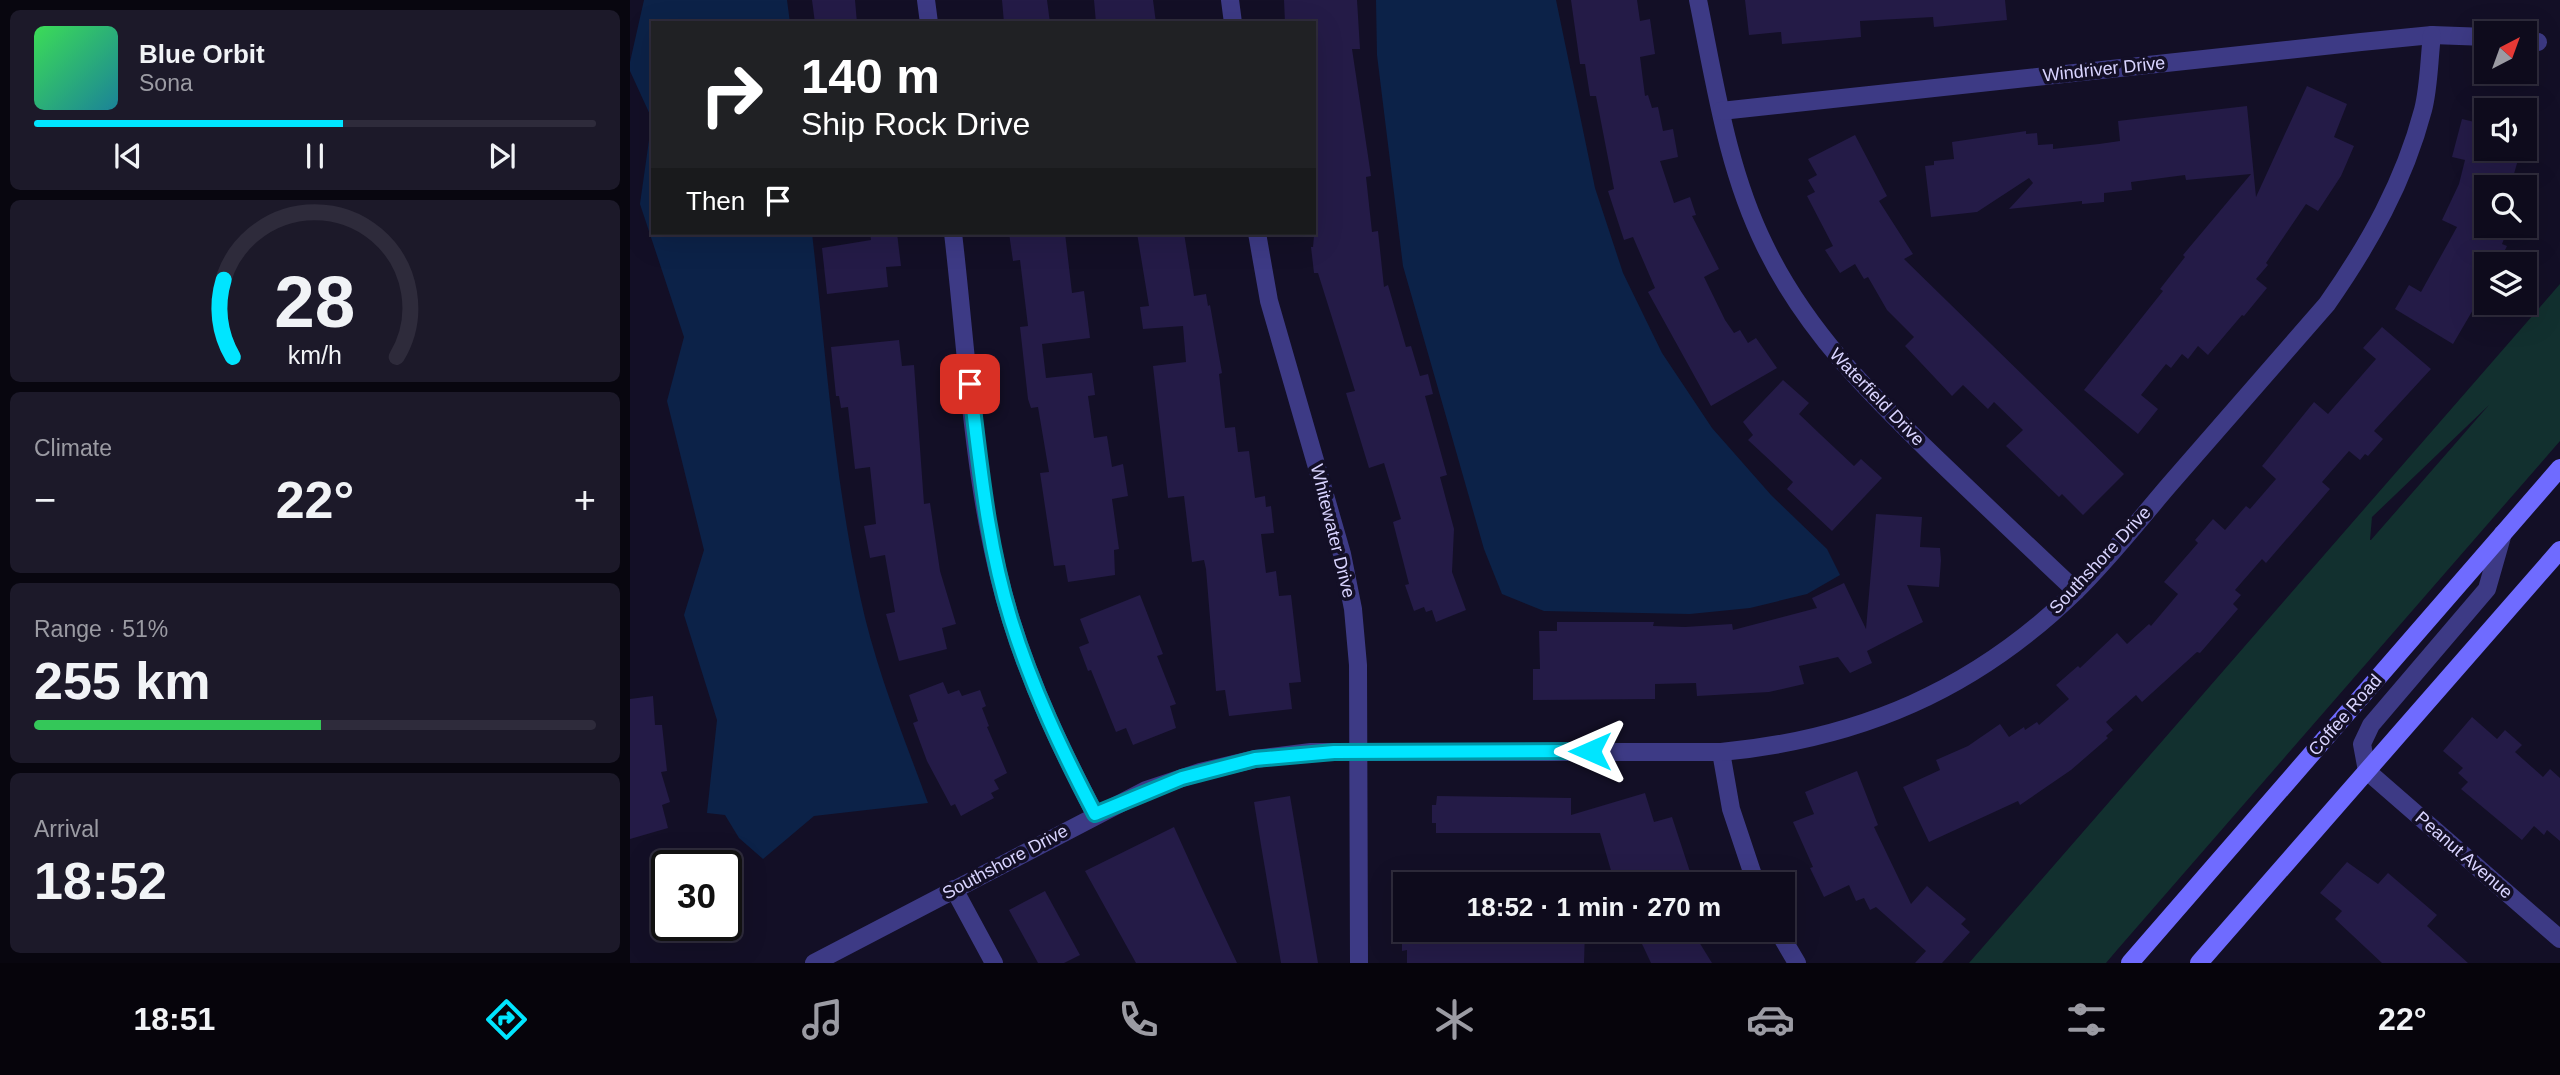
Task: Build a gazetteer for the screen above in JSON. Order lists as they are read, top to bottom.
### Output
{
  "streets": {
    "main road": ["Coffee Road"],
    "street": [
      "Windriver Drive",
      "Waterfield Drive",
      "Whitewater Drive",
      "Southshore Drive",
      "Peanut Avenue"
    ]
  },
  "crossings": [
    ["Windriver Drive", "Waterfield Drive"],
    ["Windriver Drive", "Southshore Drive"],
    ["Waterfield Drive", "Southshore Drive"],
    ["Whitewater Drive", "Southshore Drive"]
  ],
  "north": "top right",
  "page": {
    "turn": ["140 m", "Ship Rock Drive"],
    "song": ["Blue Orbit", "Sona"],
    "then": "Then",
    "tile": [
      "Climate",
      ["Range · 51%", "255 km"],
      ["Arrival", "18:52"]
    ],
    "heat": ["−", "22°", "+"],
    "limit": "30",
    "trip": "18:52 · 1 min · 270 m",
    "tabs": ["18:51", "22°"],
    "gauge": ["28", "km/h"]
  }
}
